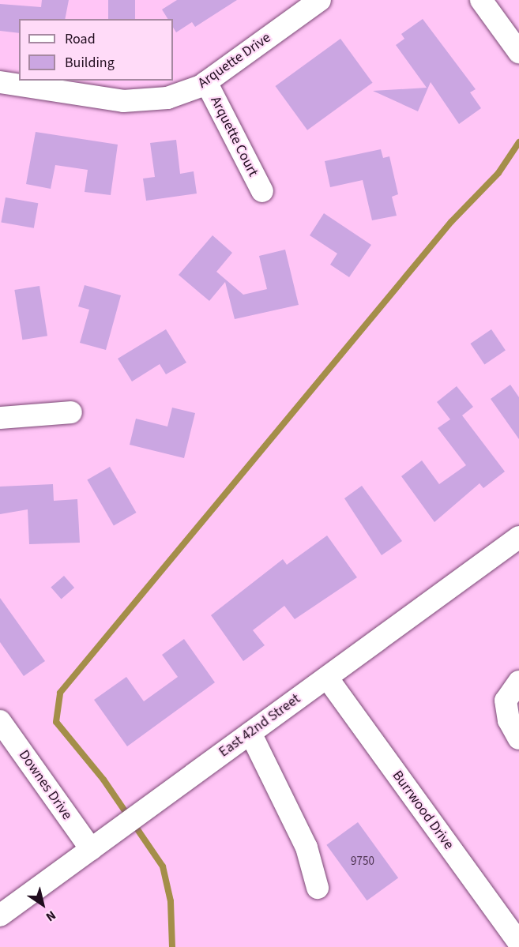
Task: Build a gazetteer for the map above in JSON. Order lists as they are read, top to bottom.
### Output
{
  "streets": {
    "street": [
      "Arquette Drive",
      "Arquette Court",
      "East 42nd Street",
      "Downes Drive",
      "Burrwood Drive"
    ]
  },
  "crossings": [
    ["Arquette Drive", "Arquette Court"],
    ["East 42nd Street", "Downes Drive"],
    ["East 42nd Street", "Burrwood Drive"]
  ],
  "house_numbers": ["9750"],
  "legend": ["Road", "Building"],
  "north": "bottom right"
}
